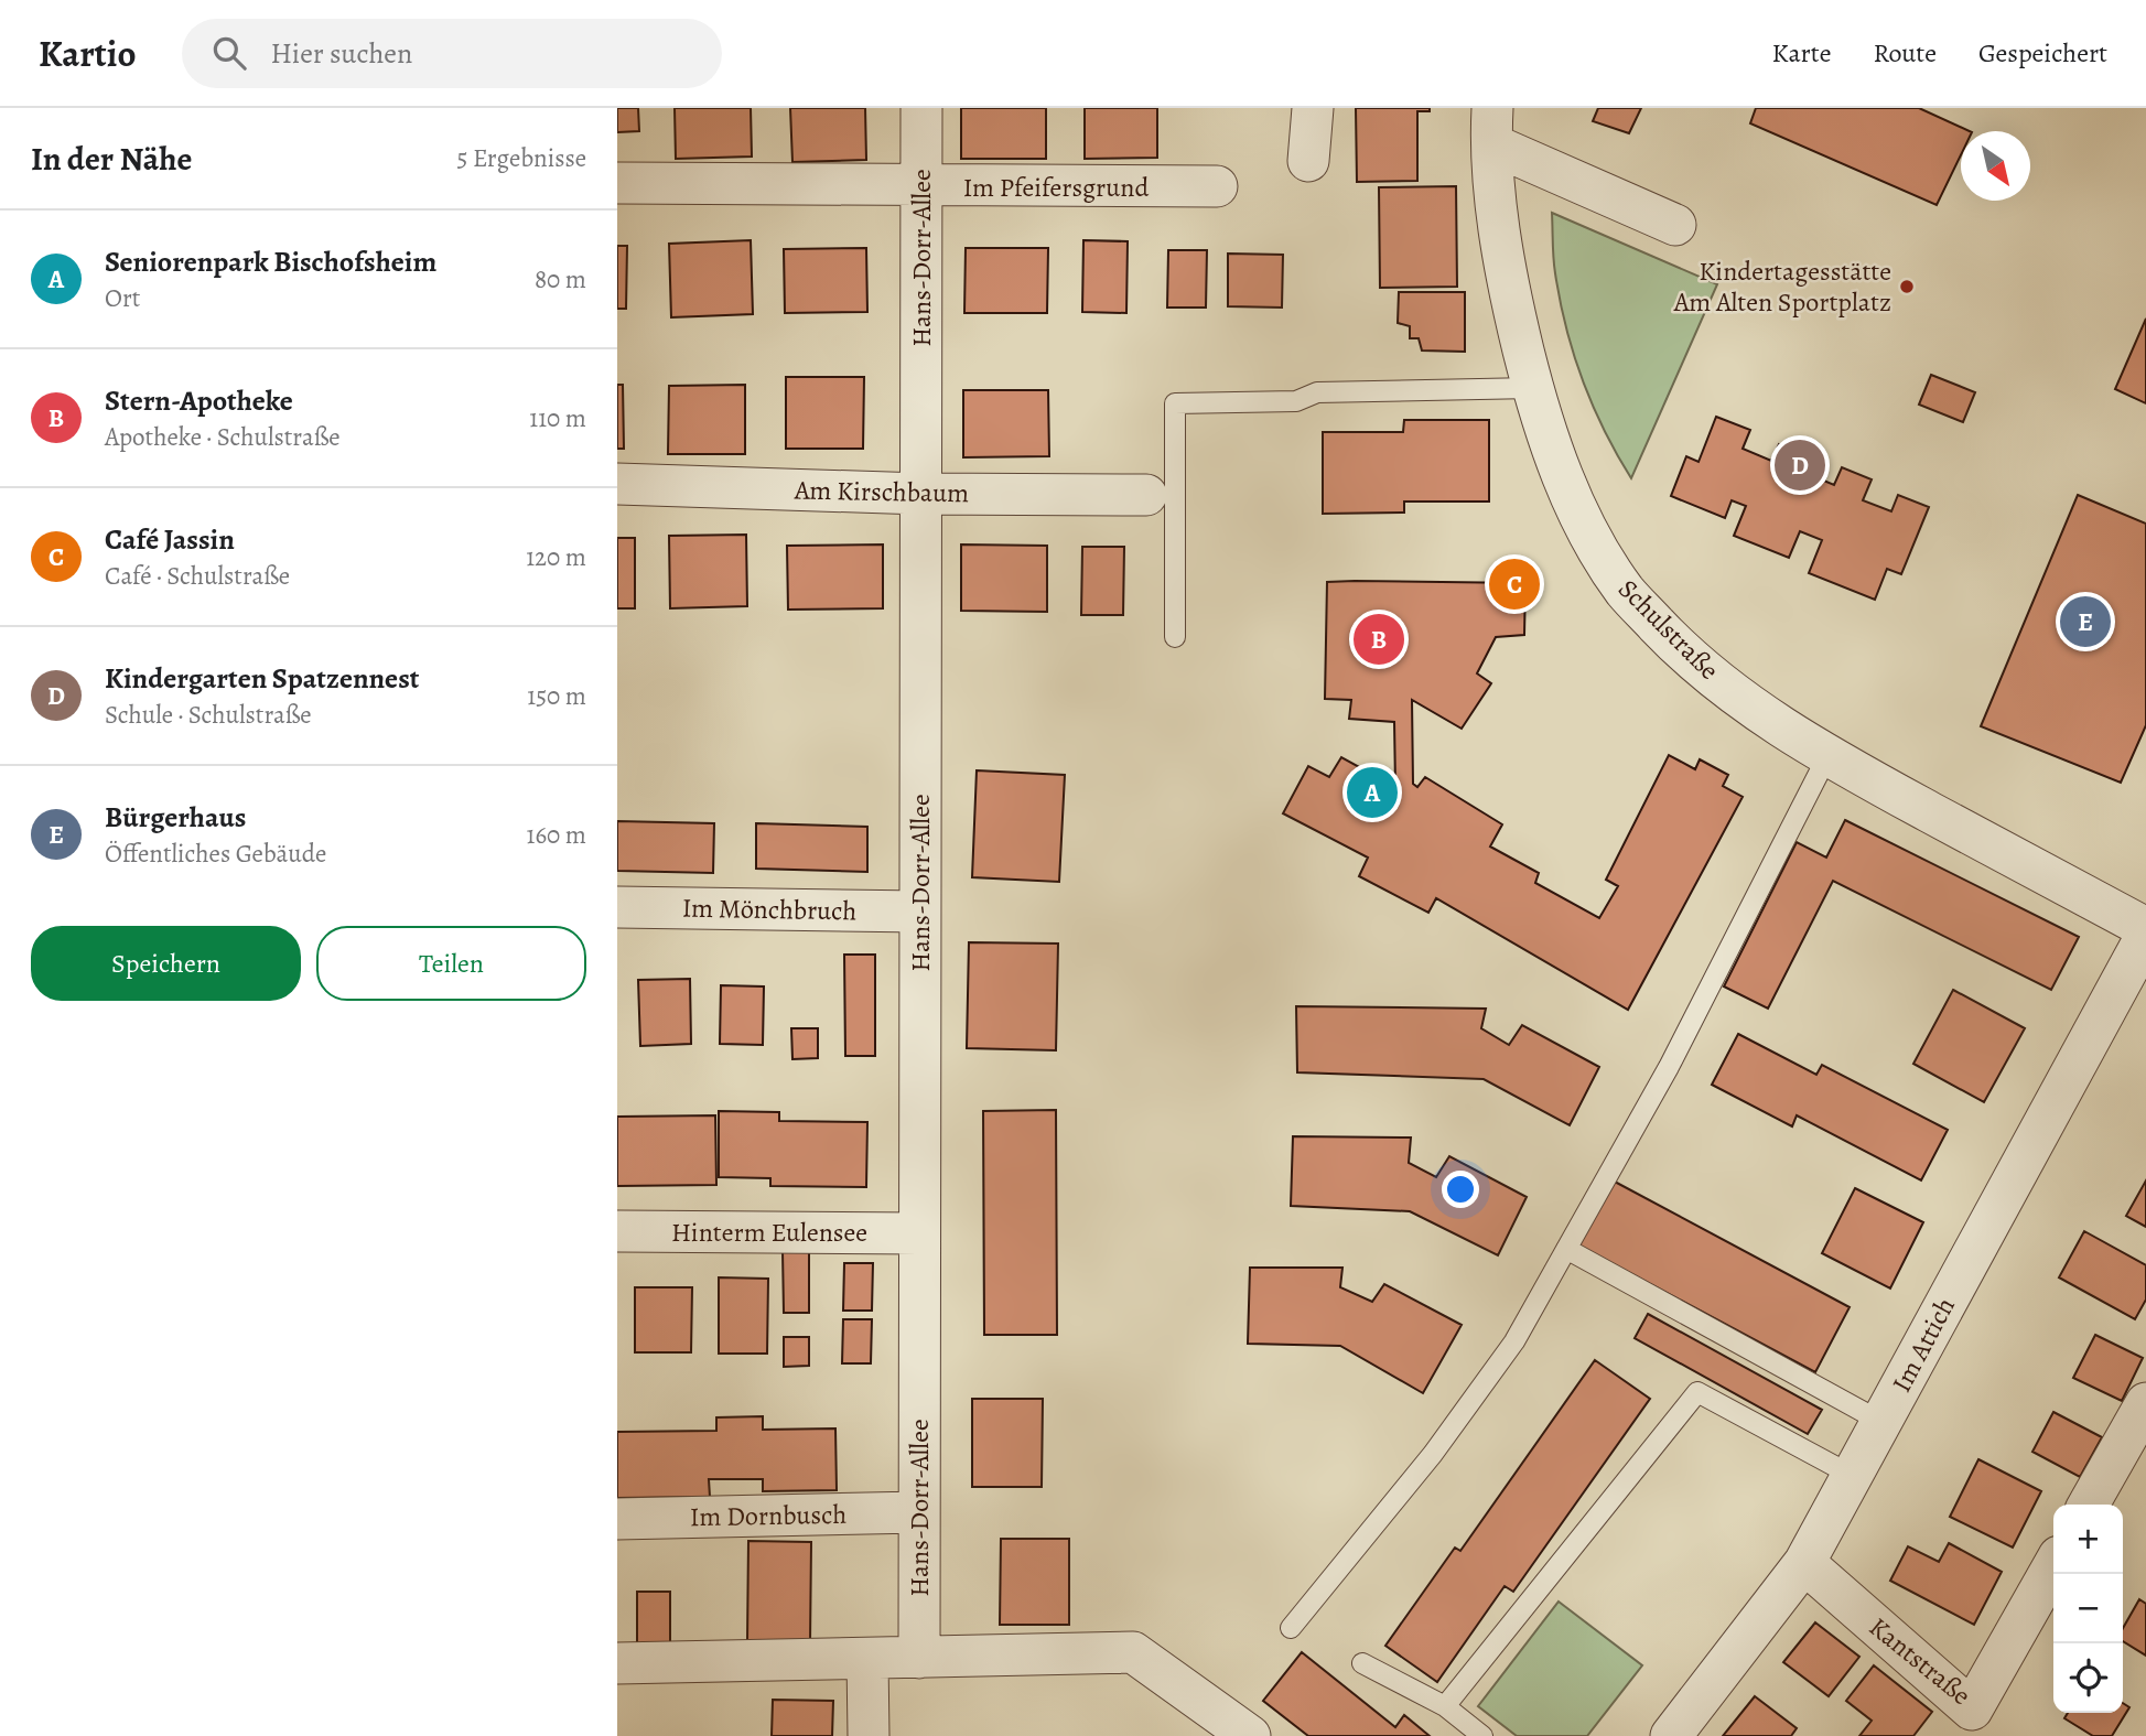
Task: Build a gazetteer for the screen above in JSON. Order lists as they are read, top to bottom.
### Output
{
  "streets": {
    "street": [
      "Im Pfeifersgrund",
      "Hans-Dorr-Allee",
      "Am Kirschbaum",
      "Schulstraße",
      "Im Mönchbruch",
      "Hinterm Eulensee",
      "Im Attich",
      "Im Dornbusch",
      "Kantstraße"
    ]
  },
  "crossings": [
    ["Im Pfeifersgrund", "Hans-Dorr-Allee"],
    ["Hans-Dorr-Allee", "Am Kirschbaum"],
    ["Hans-Dorr-Allee", "Im Mönchbruch"],
    ["Hans-Dorr-Allee", "Hinterm Eulensee"],
    ["Hans-Dorr-Allee", "Im Dornbusch"],
    ["Im Attich", "Kantstraße"]
  ],
  "places": ["Kindertagesstätte Am Alten Sportplatz"],
  "north": "bottom right",
  "page": {
    "header": "Kartio",
    "search": "Hier suchen",
    "nav": ["Karte", "Route", "Gespeichert"],
    "heading": ["In der Nähe", "5 Ergebnisse"],
    "list": [
      {
        "mark": "A",
        "name": "Seniorenpark Bischofsheim",
        "note": "Ort",
        "value": "80 m"
      },
      {
        "mark": "B",
        "name": "Stern-Apotheke",
        "note": "Apotheke · Schulstraße",
        "value": "110 m"
      },
      {
        "mark": "C",
        "name": "Café Jassin",
        "note": "Café · Schulstraße",
        "value": "120 m"
      },
      {
        "mark": "D",
        "name": "Kindergarten Spatzennest",
        "note": "Schule · Schulstraße",
        "value": "150 m"
      },
      {
        "mark": "E",
        "name": "Bürgerhaus",
        "note": "Öffentliches Gebäude",
        "value": "160 m"
      }
    ],
    "pins": [
      "D",
      "C",
      "E",
      "B",
      "A"
    ],
    "buttons": ["Speichern", "Teilen"],
    "map_buttons": ["+", "−"]
  }
}
